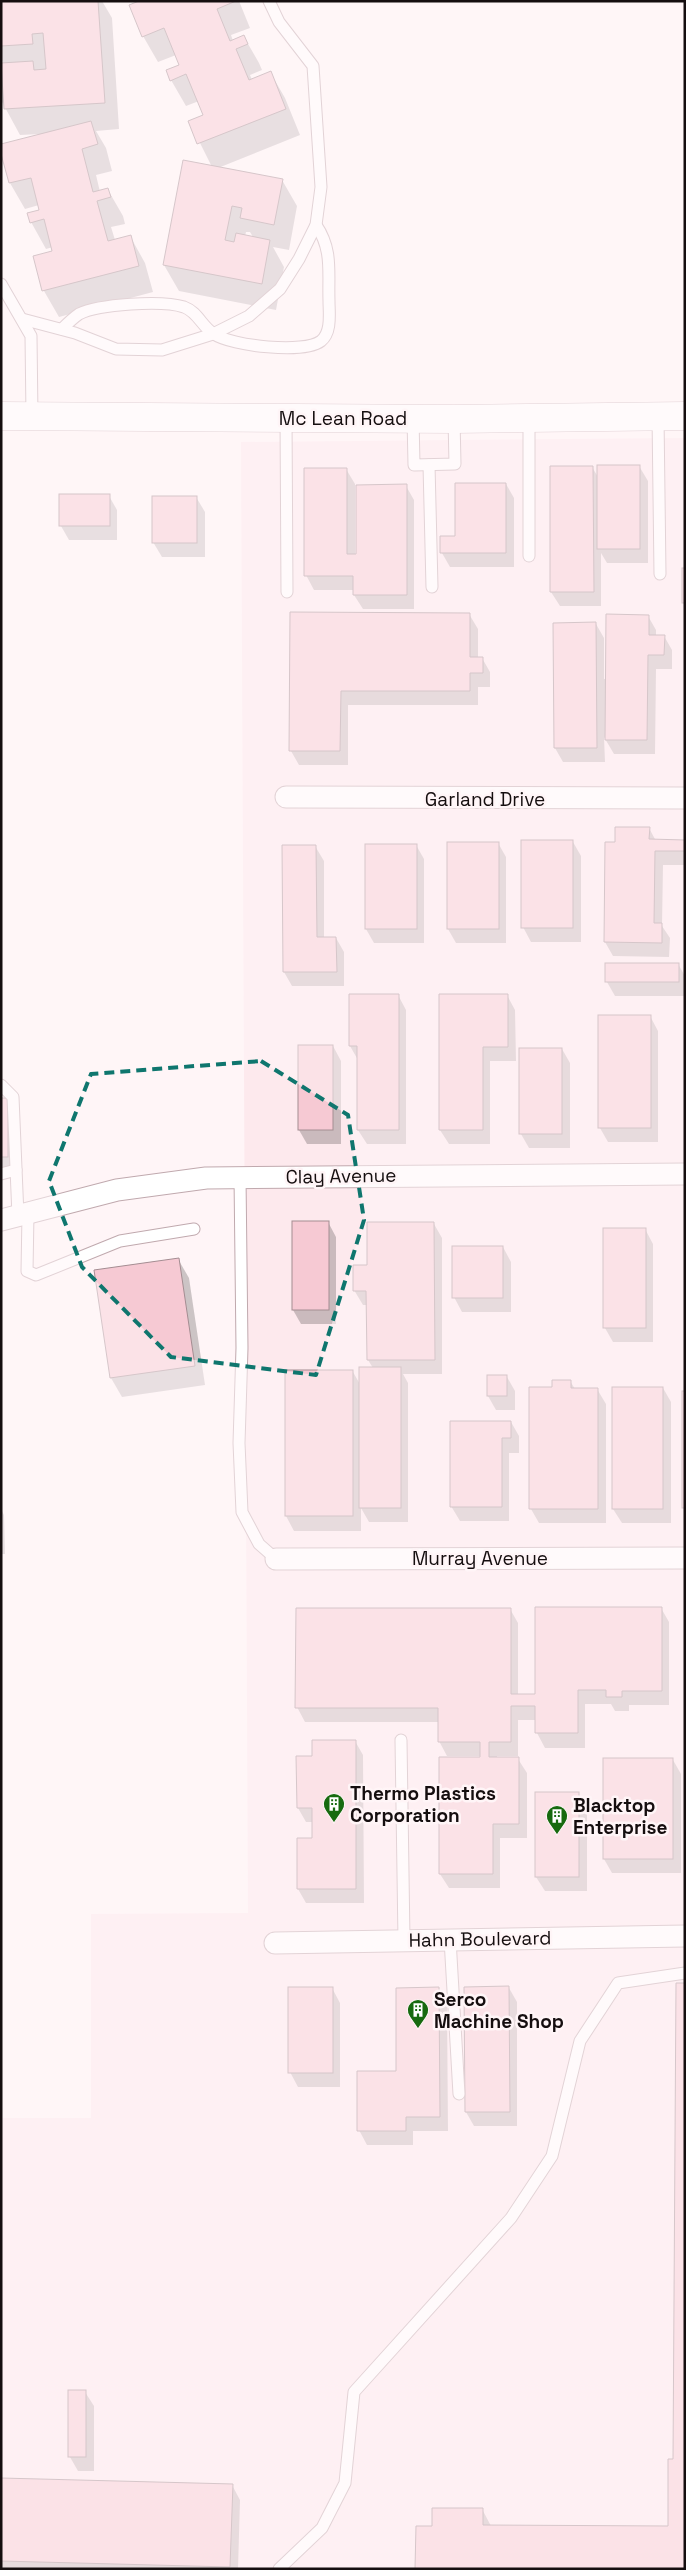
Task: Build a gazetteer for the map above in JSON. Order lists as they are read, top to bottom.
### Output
{
  "streets": {
    "main road": ["Mc Lean Road"],
    "street": [
      "Garland Drive",
      "Clay Avenue",
      "Murray Avenue",
      "Hahn Boulevard"
    ]
  },
  "places": {
    "building": ["Thermo Plastics Corporation", "Blacktop Enterprise", "Serco Machine Shop"]
  }
}
